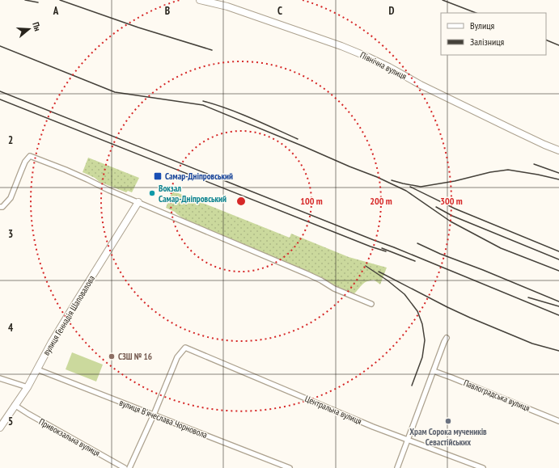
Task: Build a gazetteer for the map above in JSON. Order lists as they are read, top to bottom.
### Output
{
  "streets": {
    "street": [
      "Північна вулиця",
      "вулиця Геннадія Шаповалова",
      "Павлоградська вулиця",
      "Центральна вулиця",
      "вулиця В'ячеслава Чорновола",
      "Привокзальна вулиця"
    ]
  },
  "crossings": [
    ["вулиця Геннадія Шаповалова", "вулиця В'ячеслава Чорновола"],
    ["вулиця Геннадія Шаповалова", "Привокзальна вулиця"],
    ["Центральна вулиця", "вулиця В'ячеслава Чорновола"]
  ],
  "places": {
    "transit": ["Самар-Дніпровський"],
    "other": ["Вокзал Самар-Дніпровський", "СЗШ № 16", "Храм Сорока мучеників Севастійських"]
  },
  "legend": ["Вулиця", "Залізниця"],
  "north": "right",
  "grid": {
    "columns": [
      "A",
      "B",
      "C",
      "D"
    ],
    "rows": [
      "2",
      "3",
      "4",
      "5"
    ]
  },
  "rings": ["100 m", "200 m", "300 m"]
}
